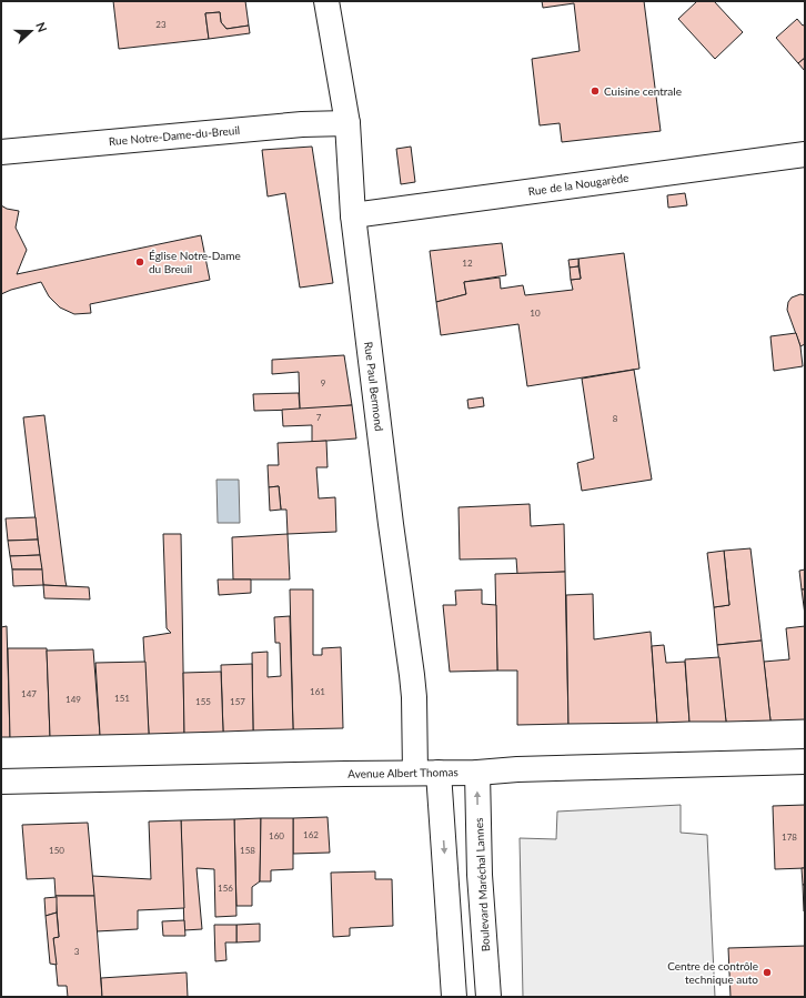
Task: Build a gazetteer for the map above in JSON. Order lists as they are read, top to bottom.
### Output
{
  "streets": {
    "street": [
      "Rue Notre-Dame-du-Breuil",
      "Rue de la Nougarède",
      "Rue Paul Bermond",
      "Avenue Albert Thomas",
      "Boulevard Maréchal Lannes"
    ]
  },
  "crossings": [
    ["Rue Notre-Dame-du-Breuil", "Rue Paul Bermond"],
    ["Rue de la Nougarède", "Rue Paul Bermond"],
    ["Rue Paul Bermond", "Avenue Albert Thomas"],
    ["Avenue Albert Thomas", "Boulevard Maréchal Lannes"]
  ],
  "places": ["Cuisine centrale", "Église Notre-Dame du Breuil", "Centre de contrôle technique auto"],
  "house_numbers": [
    "23",
    "12",
    "10",
    "9",
    "7",
    "8",
    "161",
    "147",
    "151",
    "149",
    "155",
    "157",
    "162",
    "160",
    "178",
    "150",
    "158",
    "156",
    "3"
  ],
  "north": "right"
}
